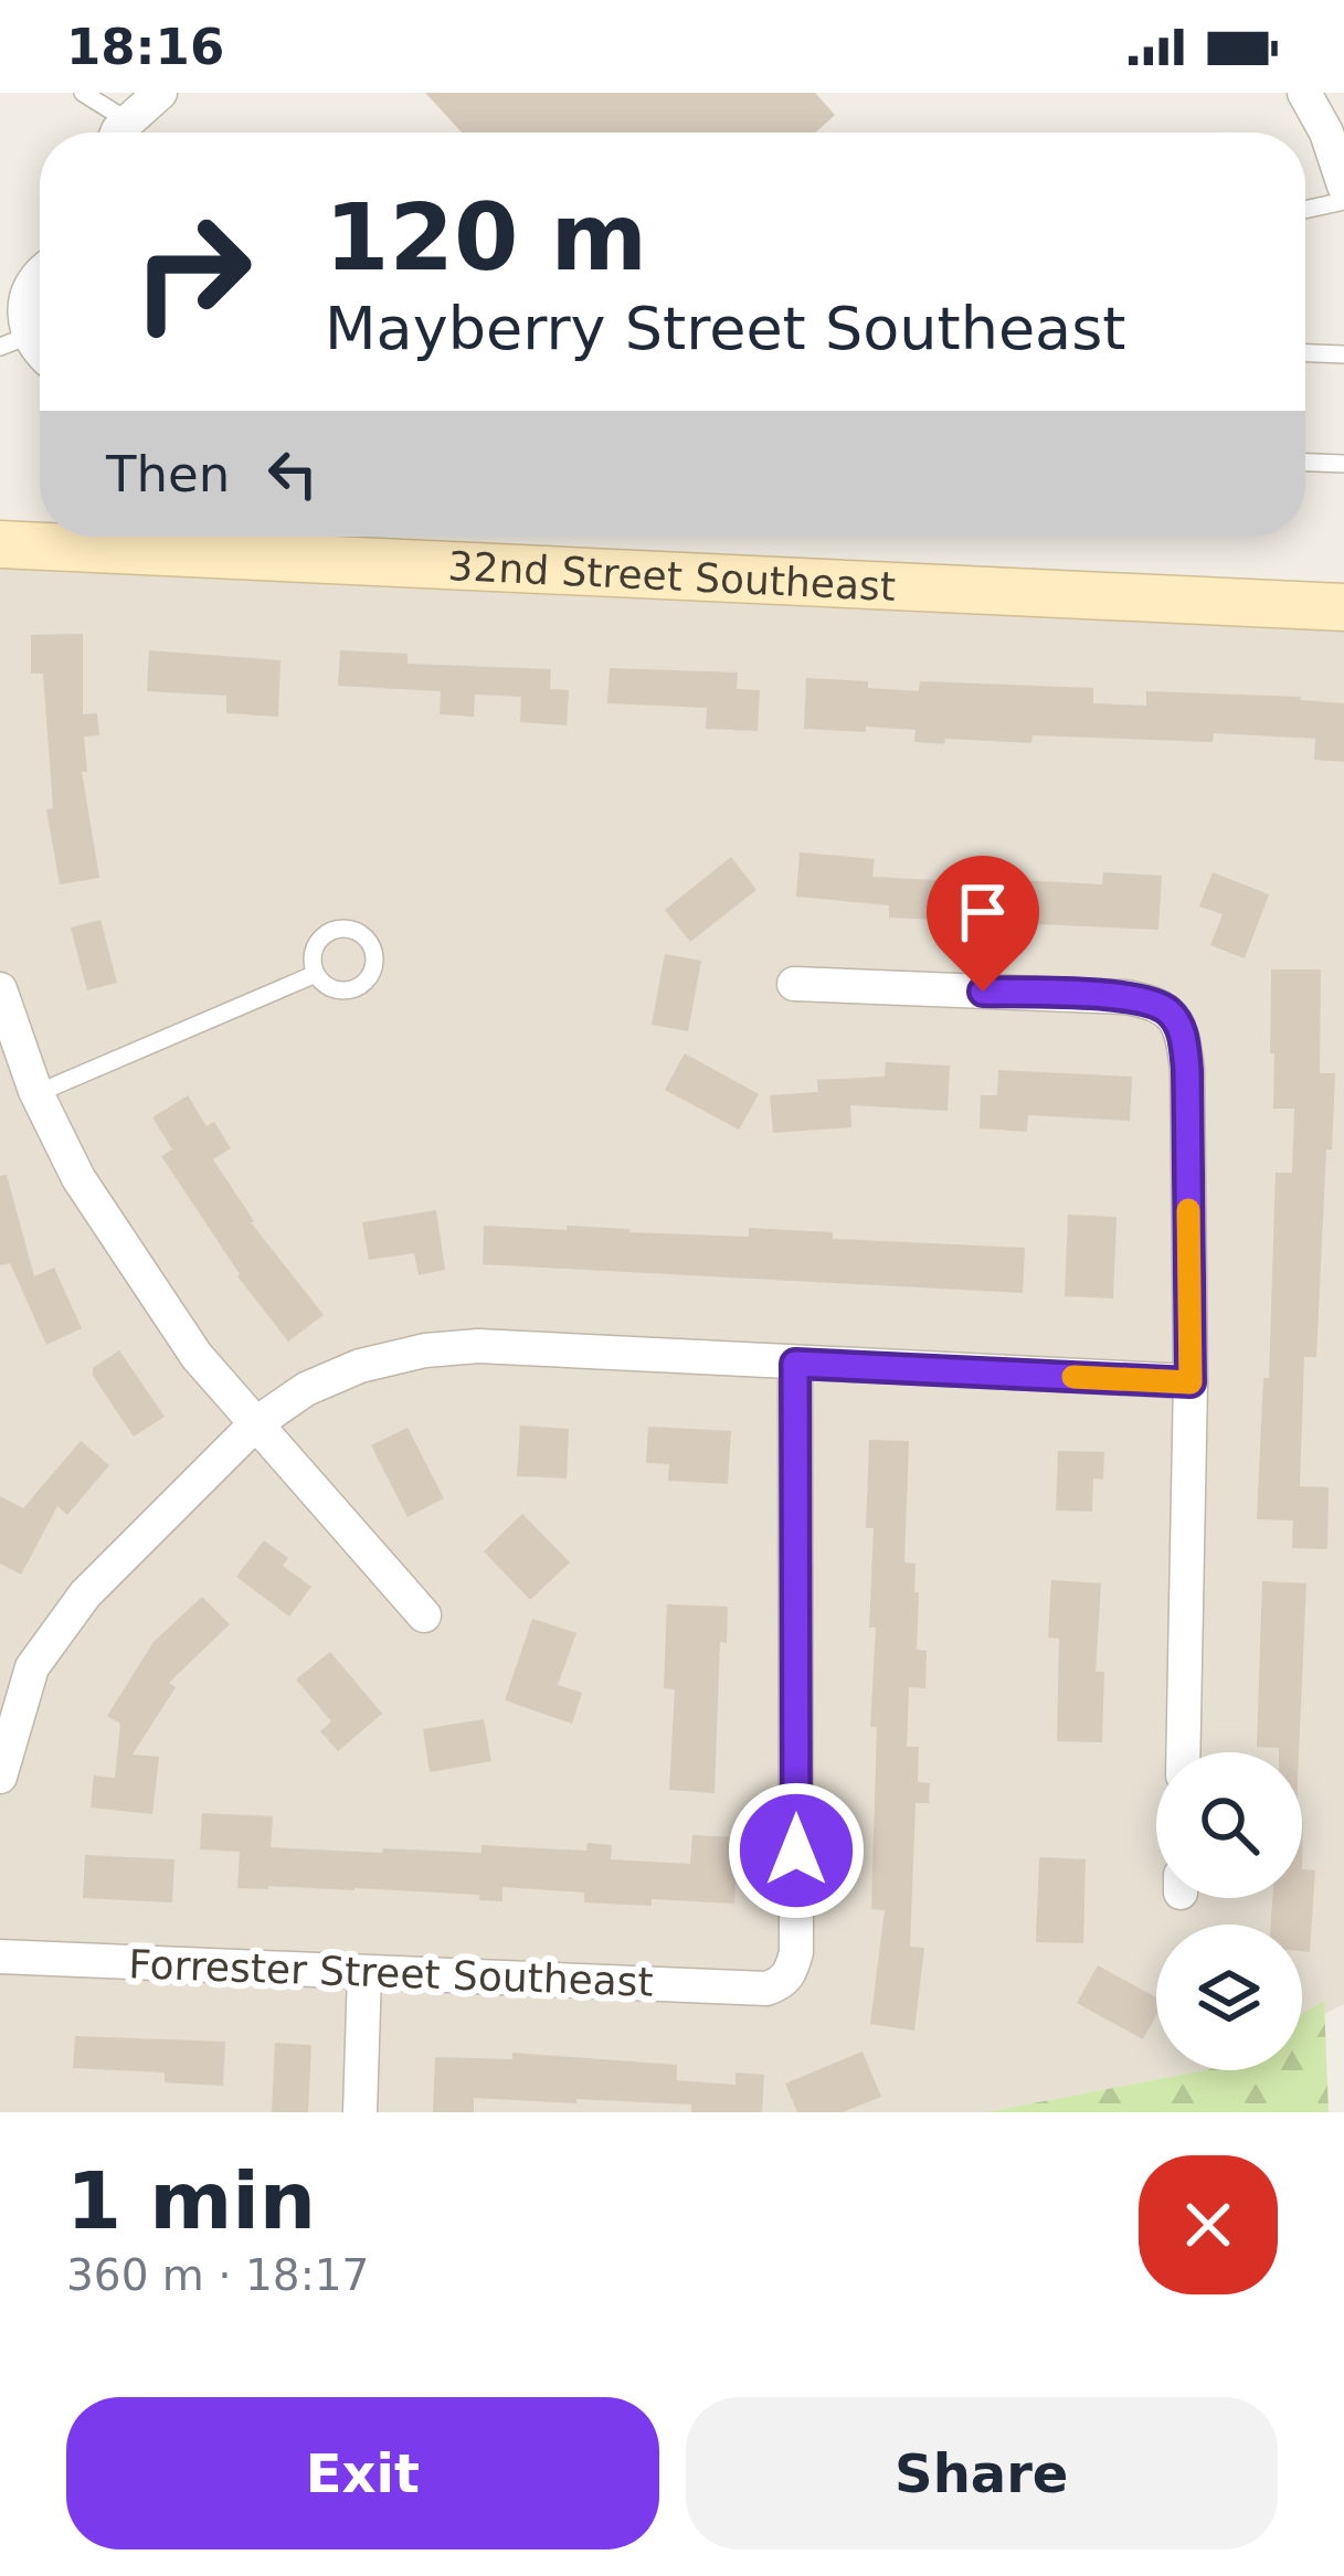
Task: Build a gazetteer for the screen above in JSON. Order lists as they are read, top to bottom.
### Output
{
  "streets": {
    "street": ["32nd Street Southeast", "Forrester Street Southeast"]
  },
  "page": {
    "status": "18:16",
    "turn": ["120 m", "Mayberry Street Southeast"],
    "then": "Then",
    "heading": ["1 min", "360 m · 18:17"],
    "buttons": ["Exit", "Share"]
  }
}
